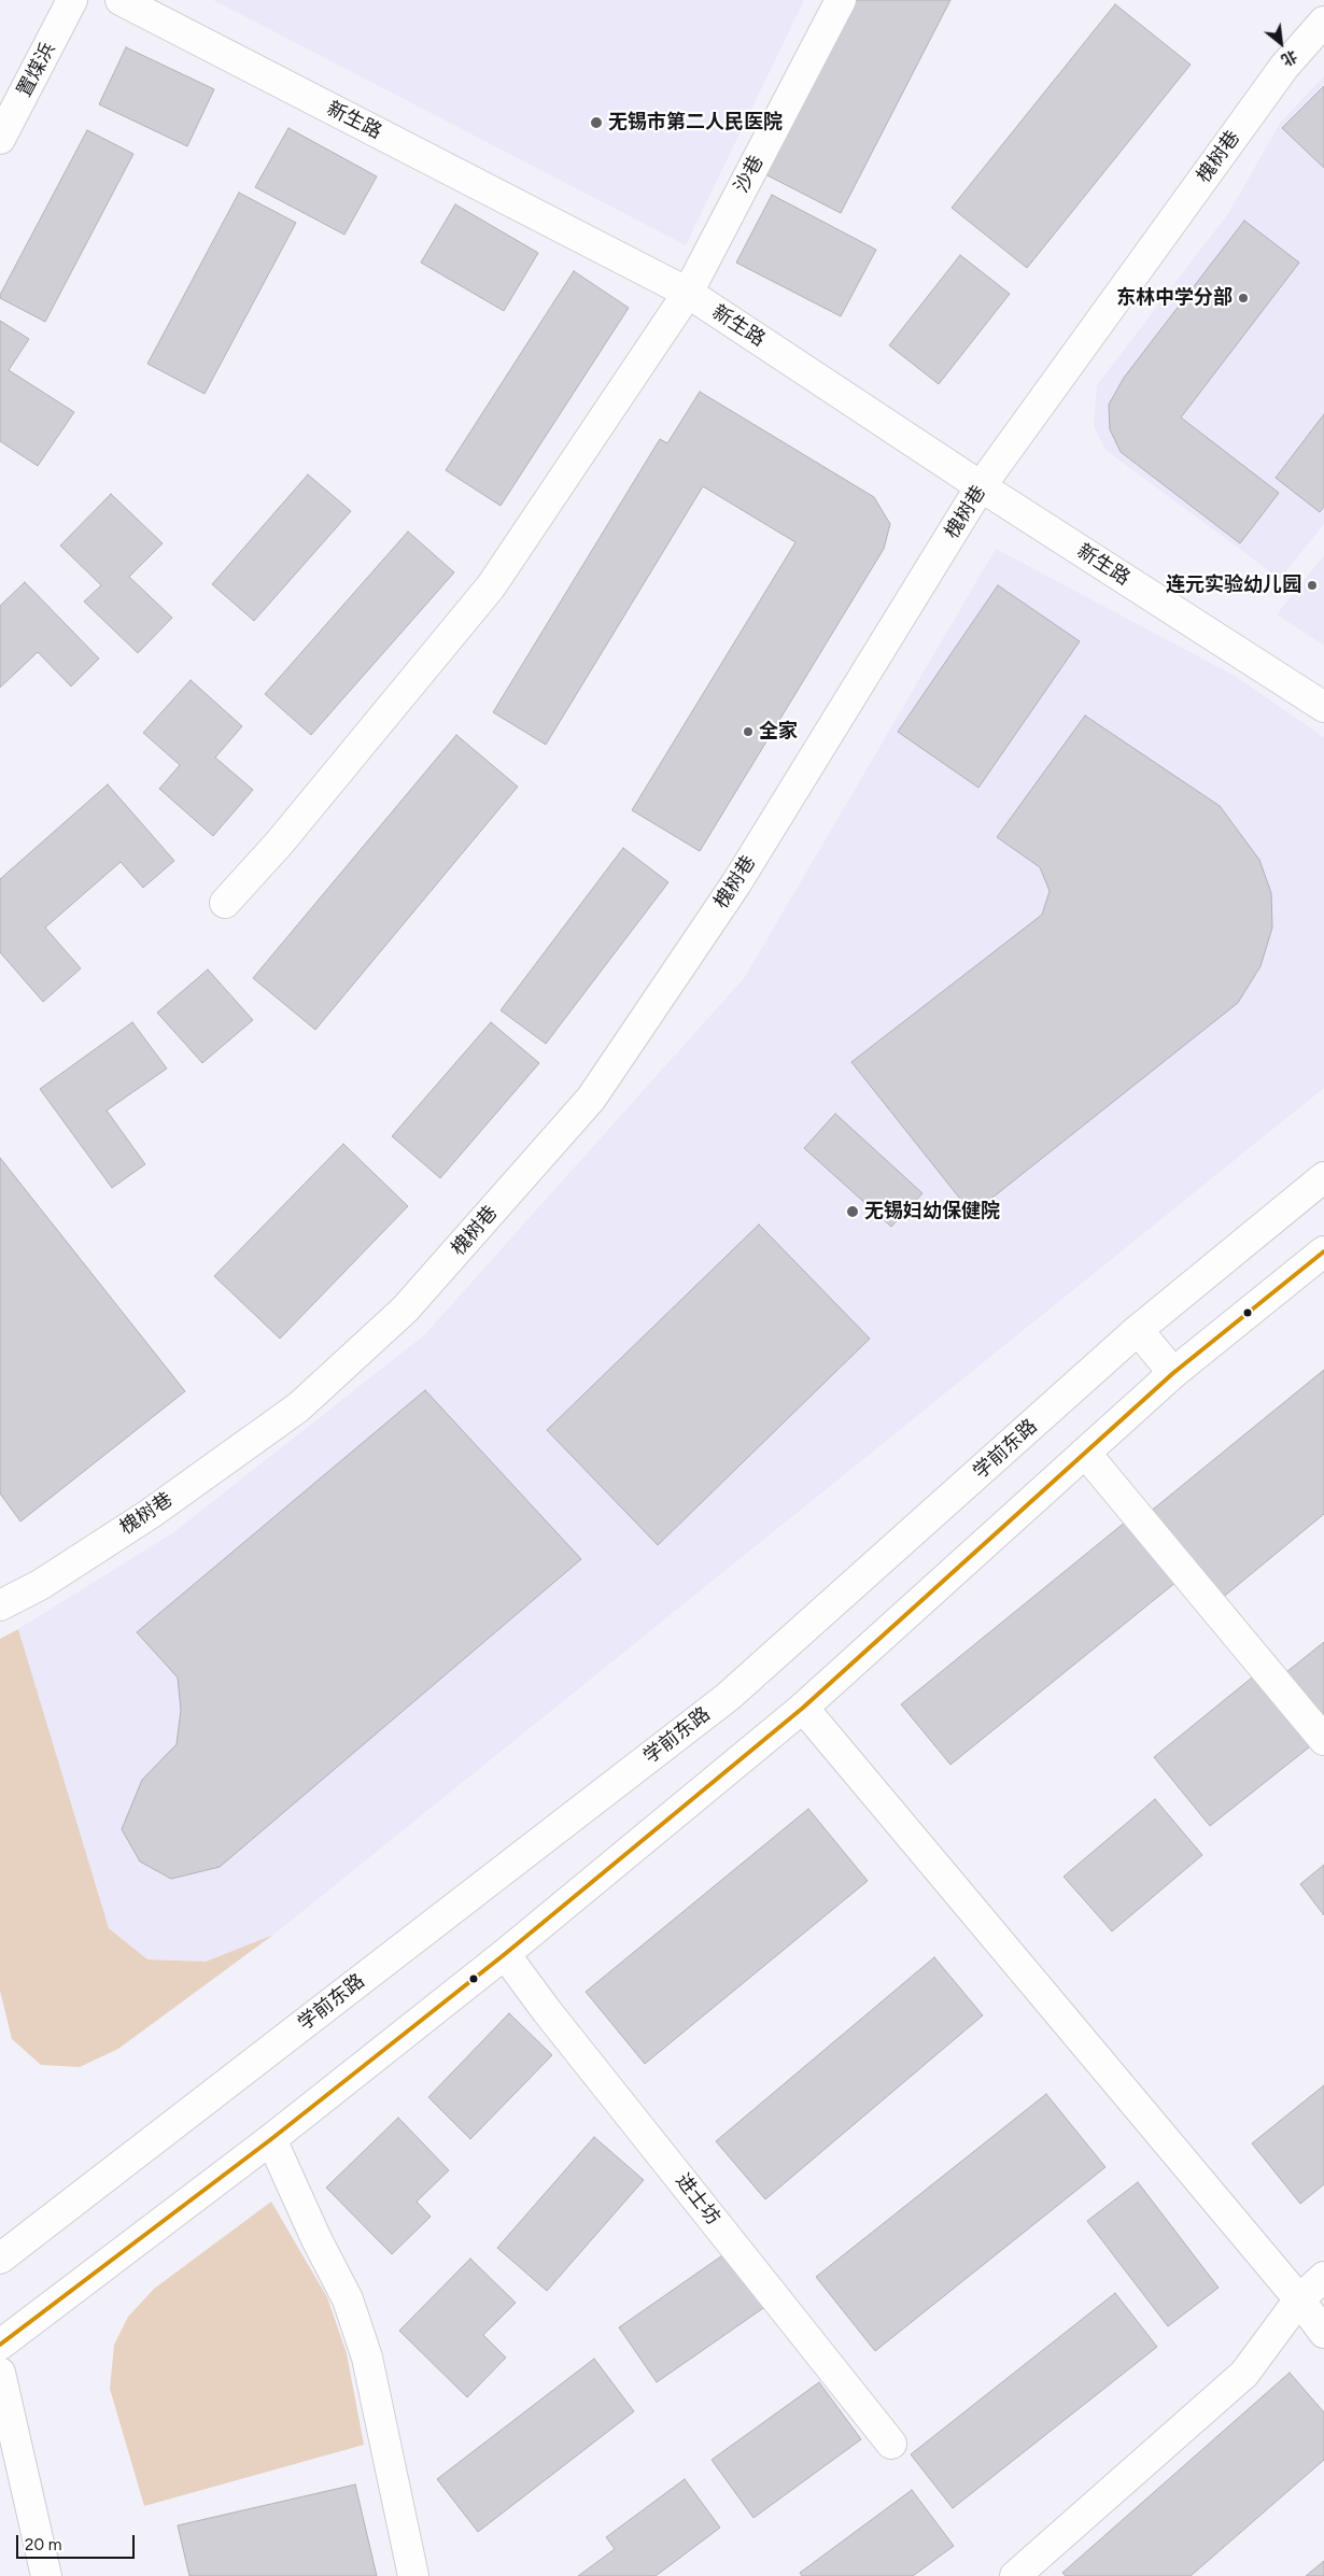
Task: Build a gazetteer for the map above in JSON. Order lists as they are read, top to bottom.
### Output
{
  "streets": {
    "street": [
      "置煤浜",
      "新生路",
      "槐树巷",
      "沙巷",
      "学前东路",
      "进士坊"
    ]
  },
  "crossings": [
    ["新生路", "槐树巷"],
    ["新生路", "沙巷"]
  ],
  "places": [
    "无锡市第二人民医院",
    "东林中学分部",
    "连元实验幼儿园",
    "全家",
    "无锡妇幼保健院"
  ],
  "scale_bar": "20 m",
  "north": "bottom right"
}
